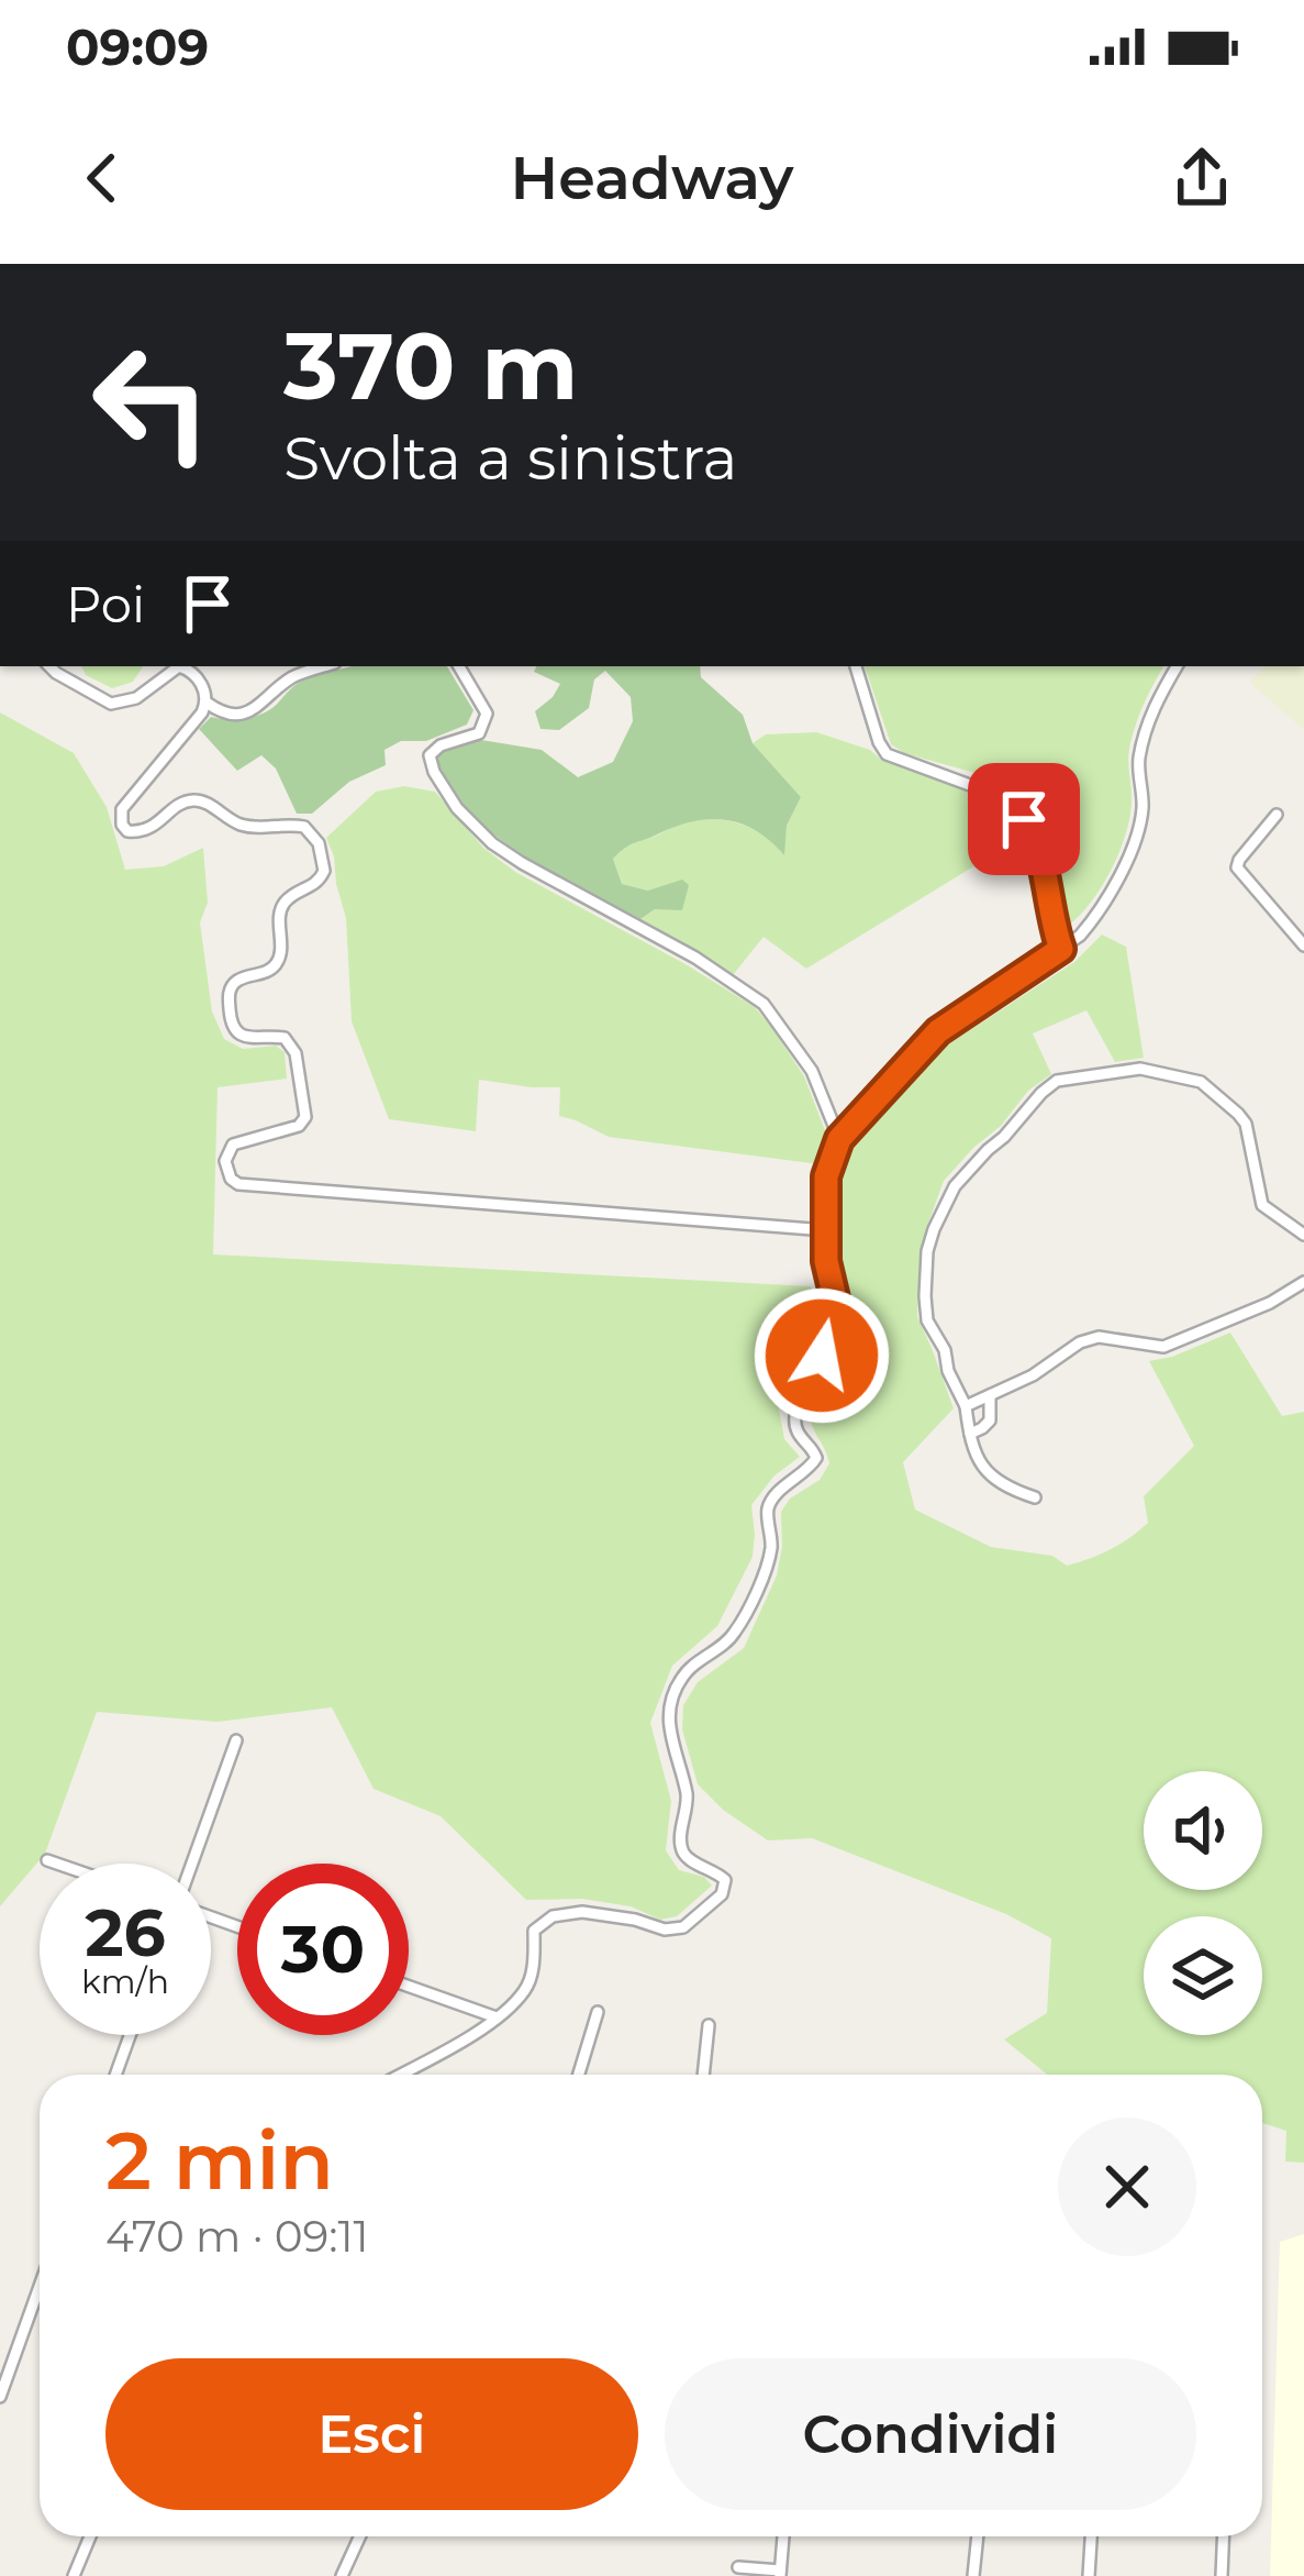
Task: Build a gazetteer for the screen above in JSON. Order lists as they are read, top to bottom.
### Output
{
  "page": {
    "status": "09:09",
    "header": "Headway",
    "turn": ["370 m", "Svolta a sinistra"],
    "then": "Poi",
    "speed": "26 km/h",
    "limit": "30",
    "heading": ["2 min", "470 m · 09:11"],
    "buttons": ["Esci", "Condividi"]
  }
}
